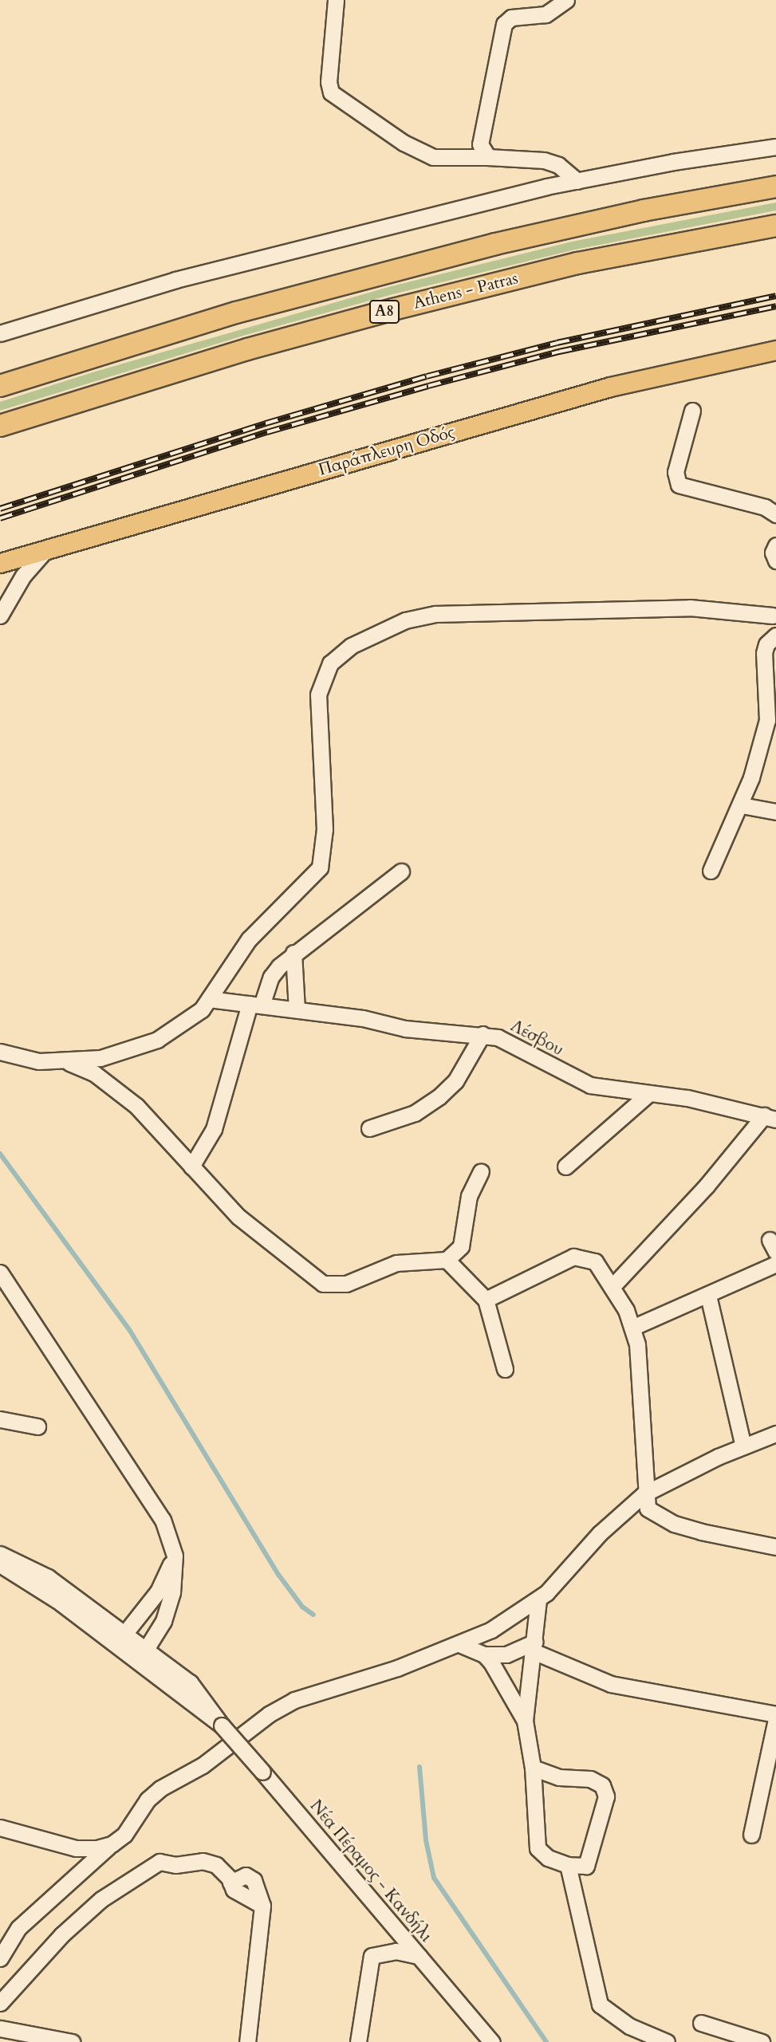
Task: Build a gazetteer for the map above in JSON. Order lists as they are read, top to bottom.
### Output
{
  "streets": {
    "highway": ["Athens - Patras", "Α8"],
    "main road": ["Παράπλευρη Οδός"],
    "street": ["Λέσβου", "Νέα Πέραμος - Κανδήλι"]
  }
}
